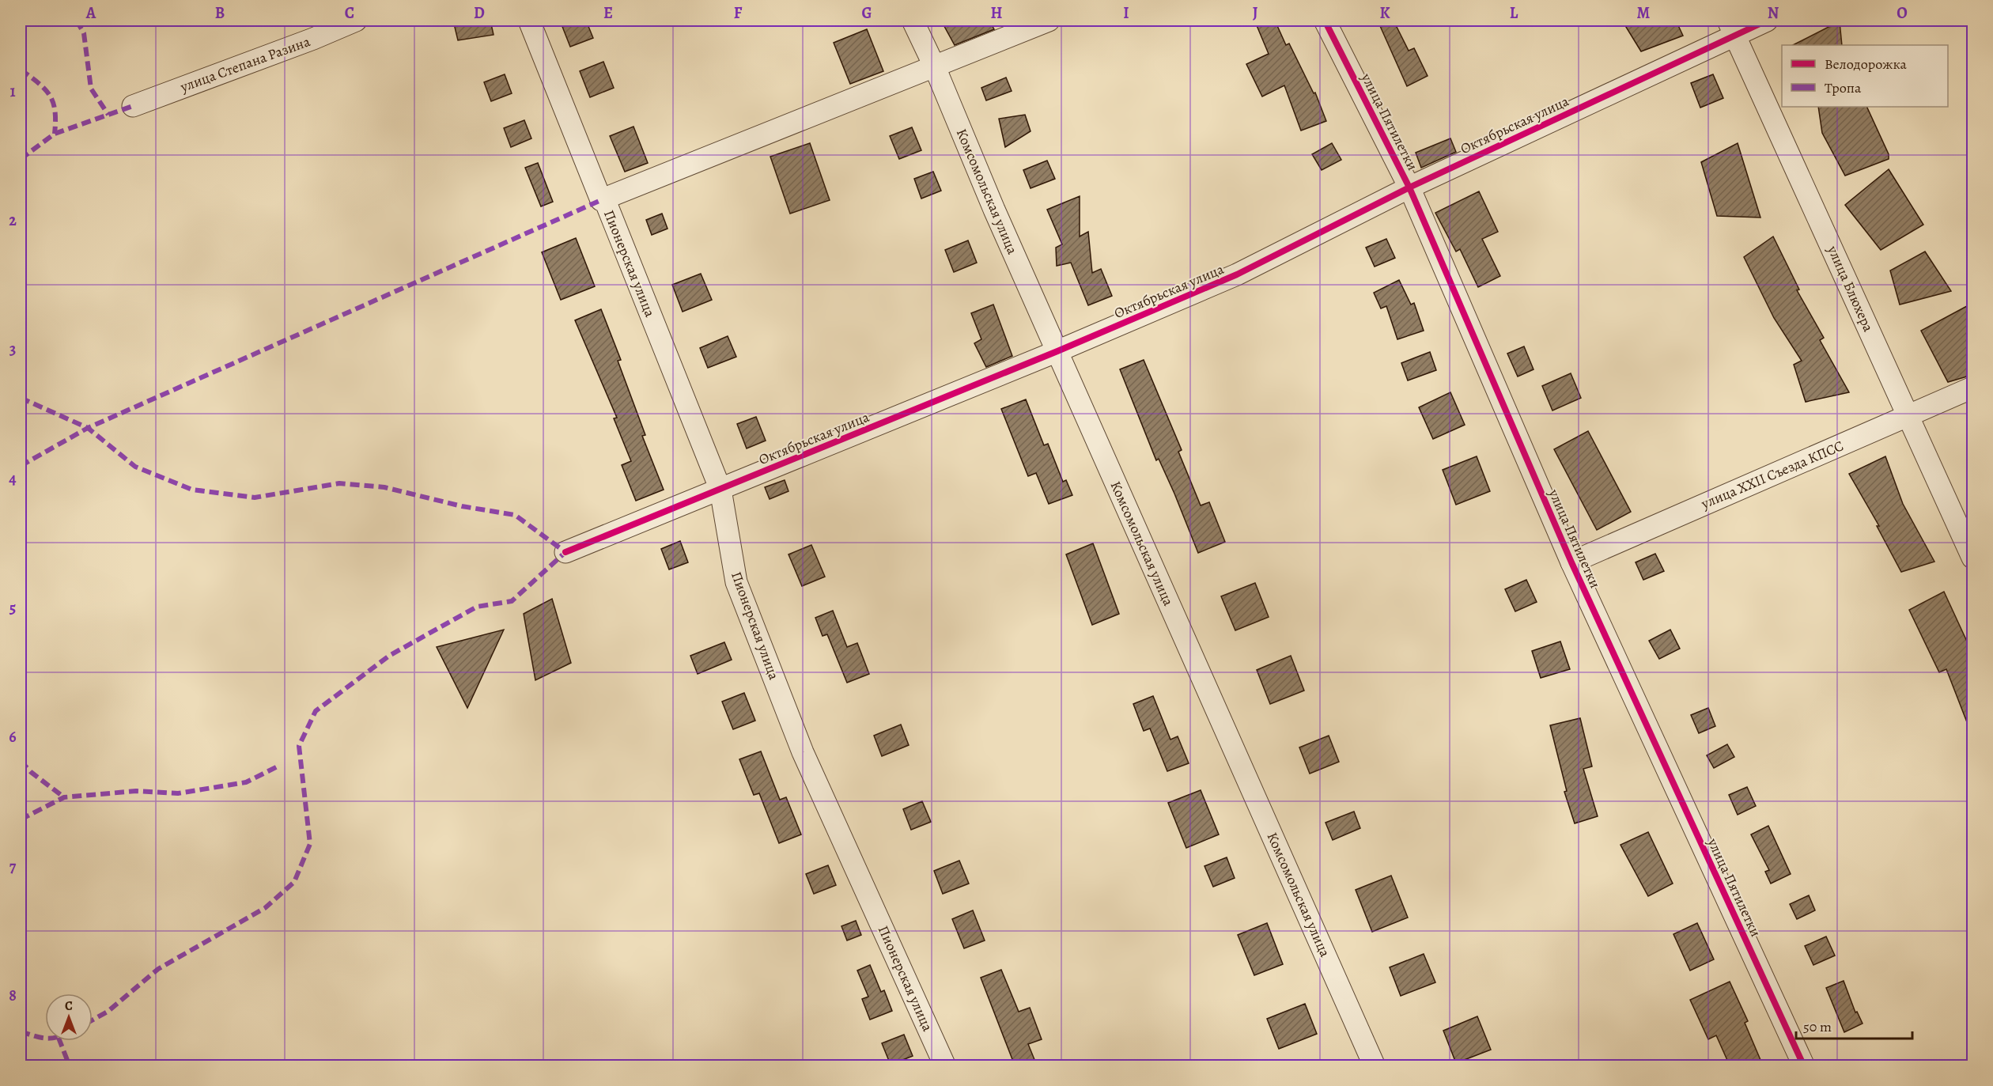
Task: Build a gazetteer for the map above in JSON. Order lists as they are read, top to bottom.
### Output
{
  "streets": {
    "street": [
      "улица Степана Разина",
      "улица Пятилетки",
      "Октябрьская улица",
      "Комсомольская улица",
      "Пионерская улица",
      "улица Блюхера",
      "улица XXII Съезда КПСС"
    ]
  },
  "crossings": [
    ["улица Пятилетки", "Октябрьская улица"],
    ["улица Пятилетки", "улица XXII Съезда КПСС"],
    ["Октябрьская улица", "Комсомольская улица"],
    ["Октябрьская улица", "Пионерская улица"],
    ["Октябрьская улица", "улица Блюхера"],
    ["улица Блюхера", "улица XXII Съезда КПСС"]
  ],
  "legend": ["Велодорожка", "Тропа"],
  "scale_bar": "50 m",
  "north": "top",
  "grid": {
    "columns": [
      "A",
      "B",
      "C",
      "D",
      "E",
      "F",
      "G",
      "H",
      "I",
      "J",
      "K",
      "L",
      "M",
      "N",
      "O"
    ],
    "rows": [
      "1",
      "2",
      "3",
      "4",
      "5",
      "6",
      "7",
      "8"
    ]
  }
}
